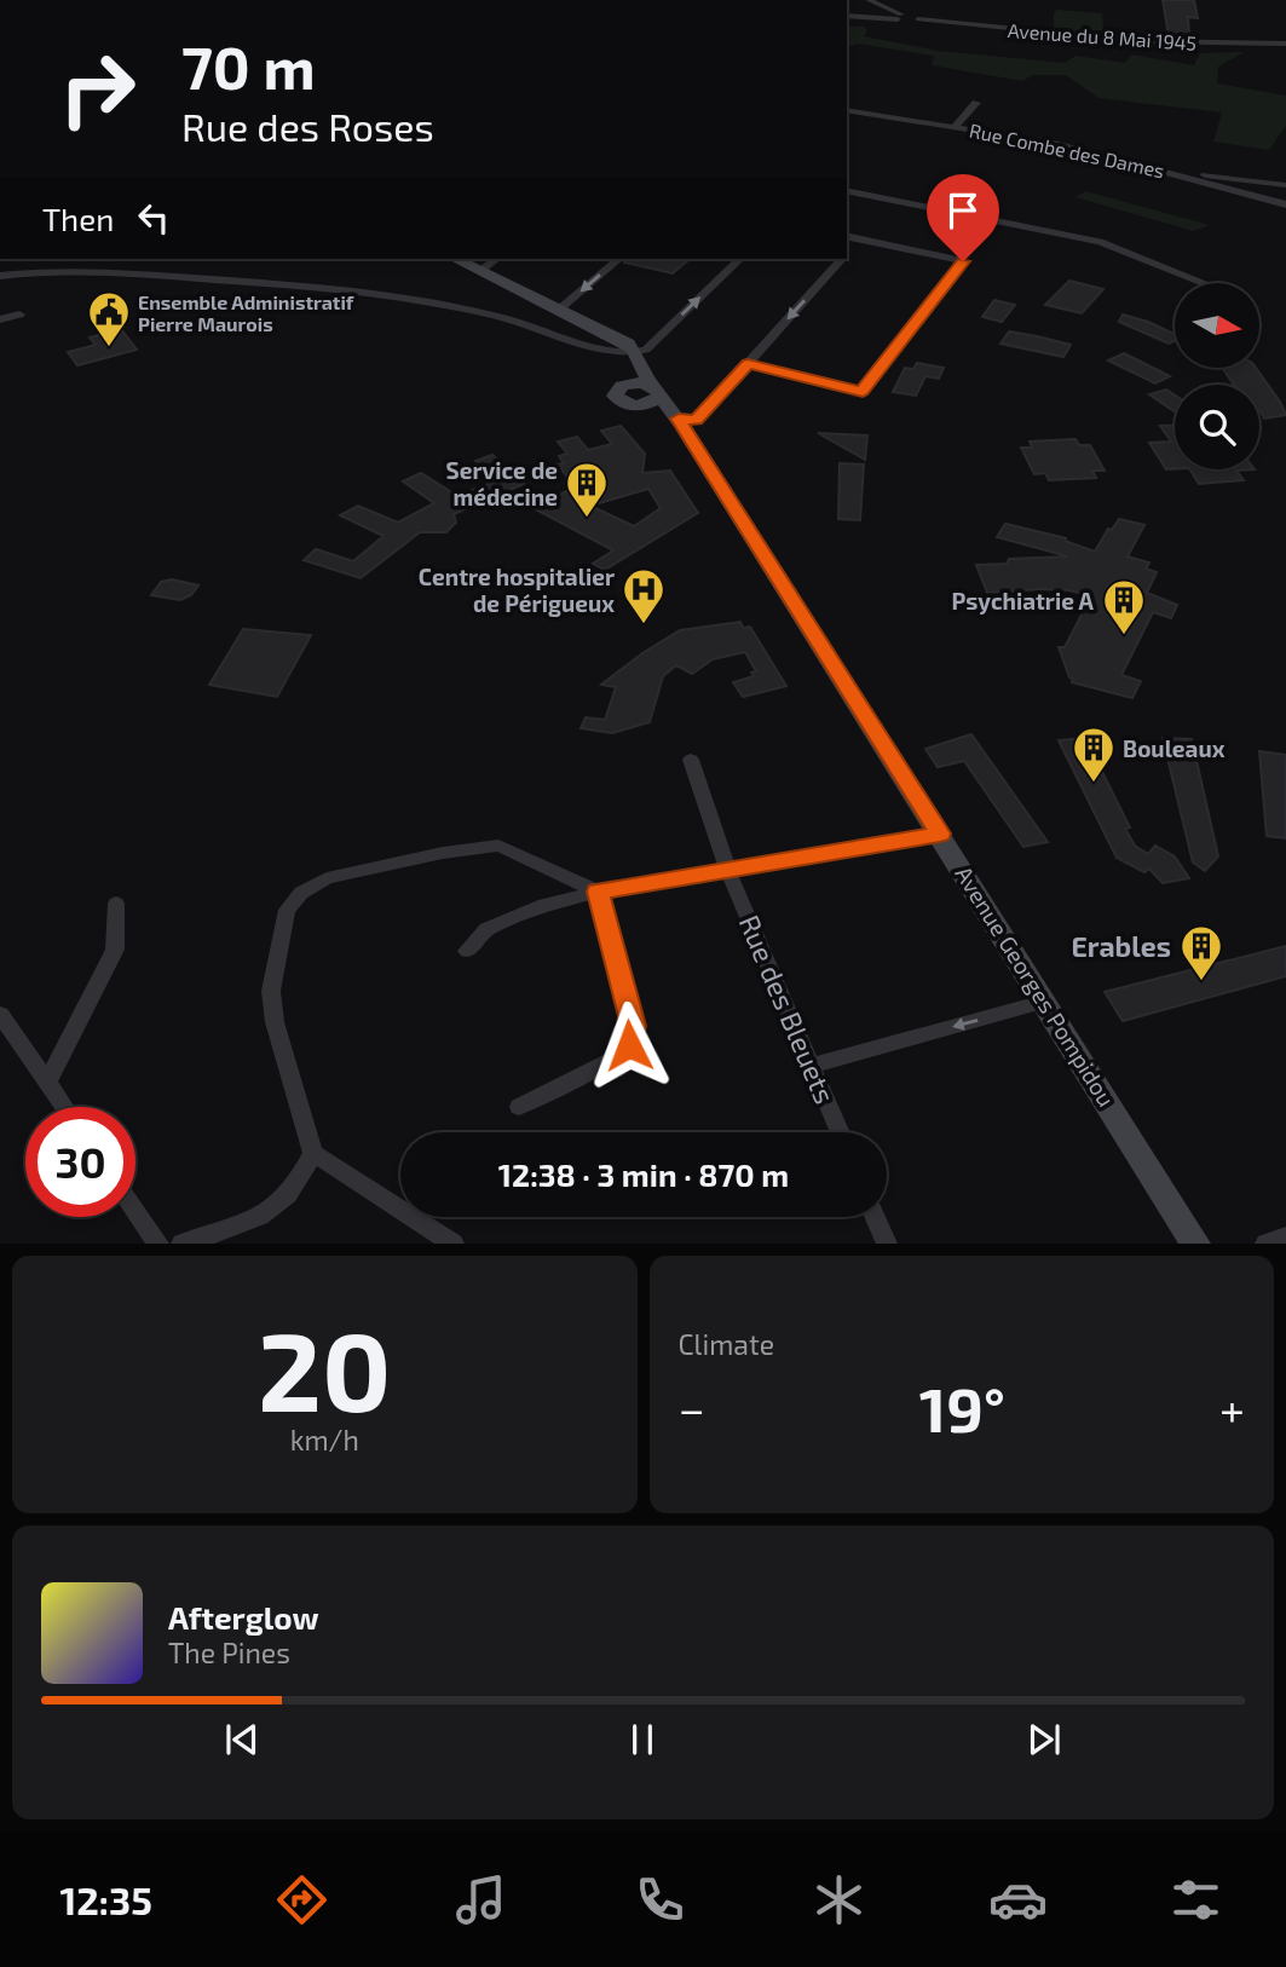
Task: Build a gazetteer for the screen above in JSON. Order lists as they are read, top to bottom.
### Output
{
  "streets": {
    "main road": ["Avenue Georges Pompidou"],
    "street": ["Avenue du 8 Mai 1945", "Rue Combe des Dames", "Rue des Bleuets"]
  },
  "places": {
    "public building": ["Ensemble Administratif Pierre Maurois"],
    "building": [
      "Service de médecine",
      "Psychiatrie A",
      "Bouleaux",
      "Erables"
    ],
    "hospital": ["Centre hospitalier de Périgueux"]
  },
  "north": "right",
  "page": {
    "turn": ["70 m", "Rue des Roses"],
    "then": "Then",
    "limit": "30",
    "trip": "12:38 · 3 min · 870 m",
    "tile": [
      ["20", "km/h"],
      "Climate"
    ],
    "heat": ["−", "19°", "+"],
    "song": ["Afterglow", "The Pines"],
    "tabs": "12:35"
  }
}
